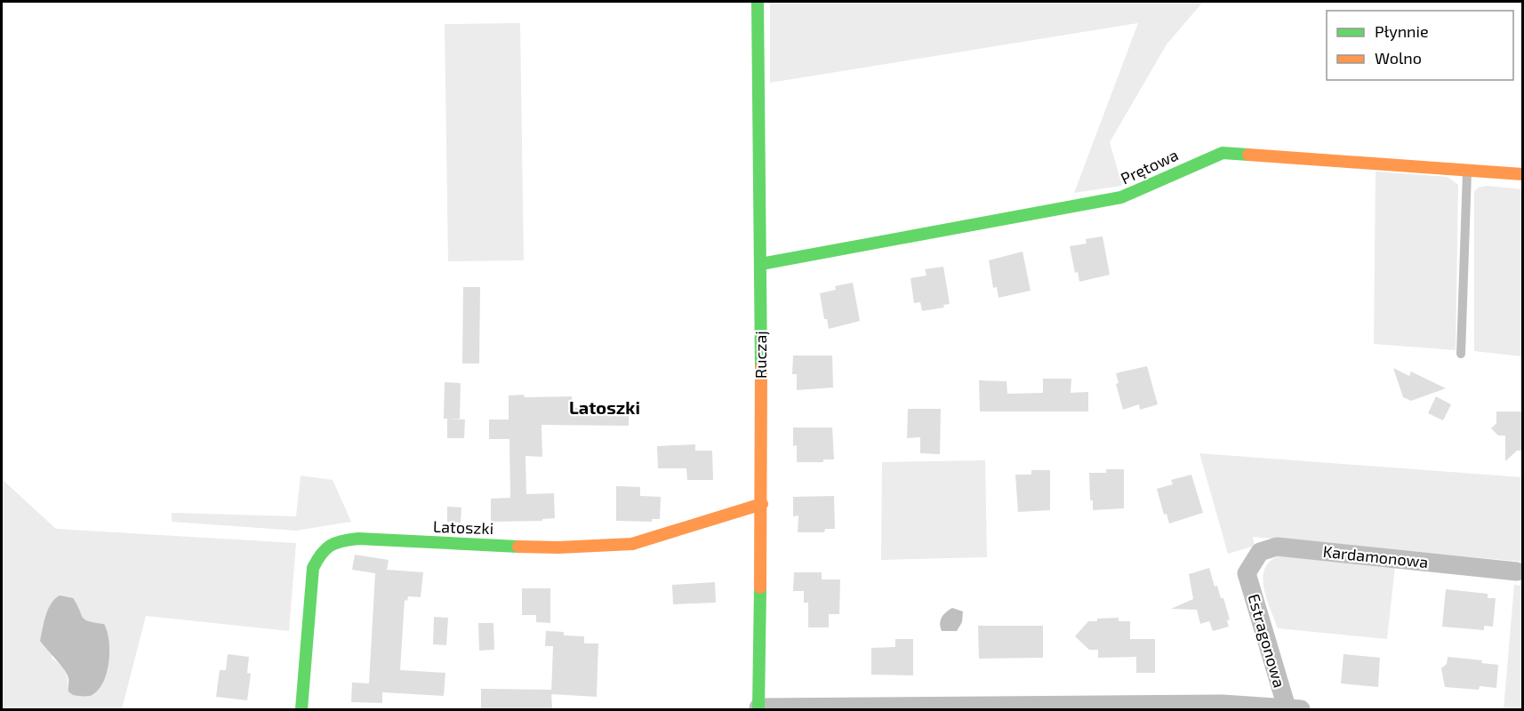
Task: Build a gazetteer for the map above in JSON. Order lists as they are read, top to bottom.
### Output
{
  "streets": {
    "street": [
      "Prętowa",
      "Ruczaj",
      "Latoszki",
      "Kardamonowa",
      "Estragonowa"
    ]
  },
  "crossings": [
    ["Prętowa", "Ruczaj"],
    ["Ruczaj", "Latoszki"],
    ["Ruczaj", "Estragonowa"],
    ["Kardamonowa", "Estragonowa"]
  ],
  "districts": ["Latoszki"],
  "legend": ["Płynnie", "Wolno"]
}
